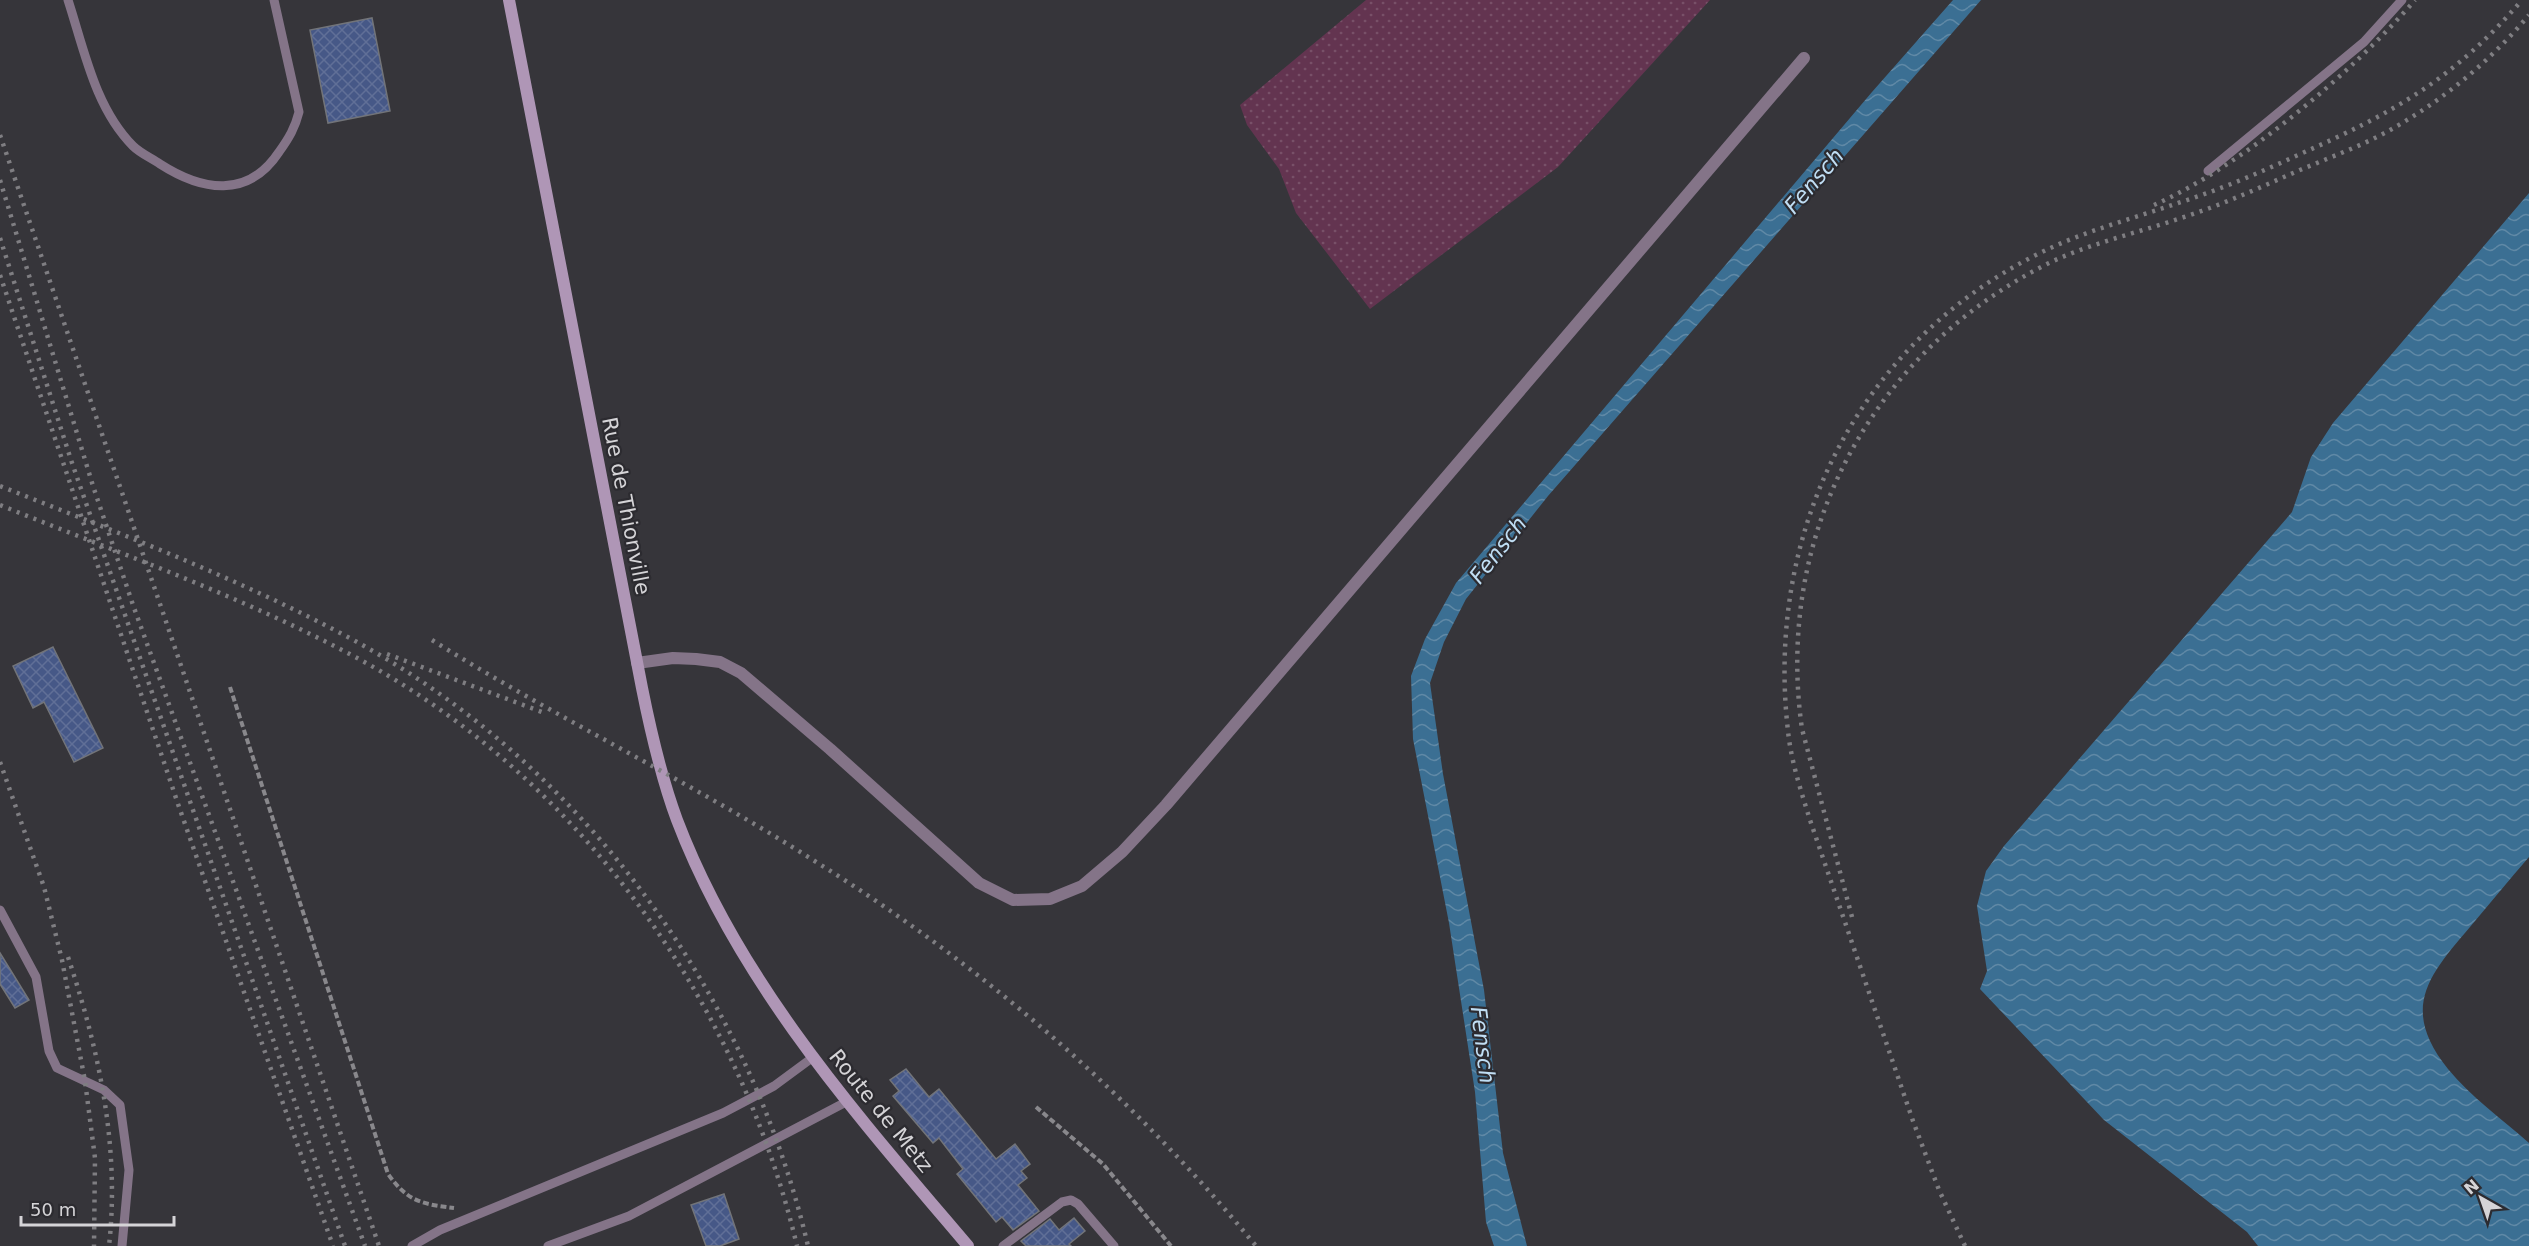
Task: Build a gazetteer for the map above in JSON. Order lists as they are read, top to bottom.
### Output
{
  "streets": {
    "main road": ["Rue de Thionville", "Route de Metz"]
  },
  "crossings": [
    ["Rue de Thionville", "Route de Metz"]
  ],
  "water": ["Fensch"],
  "scale_bar": "50 m",
  "north": "top left"
}
